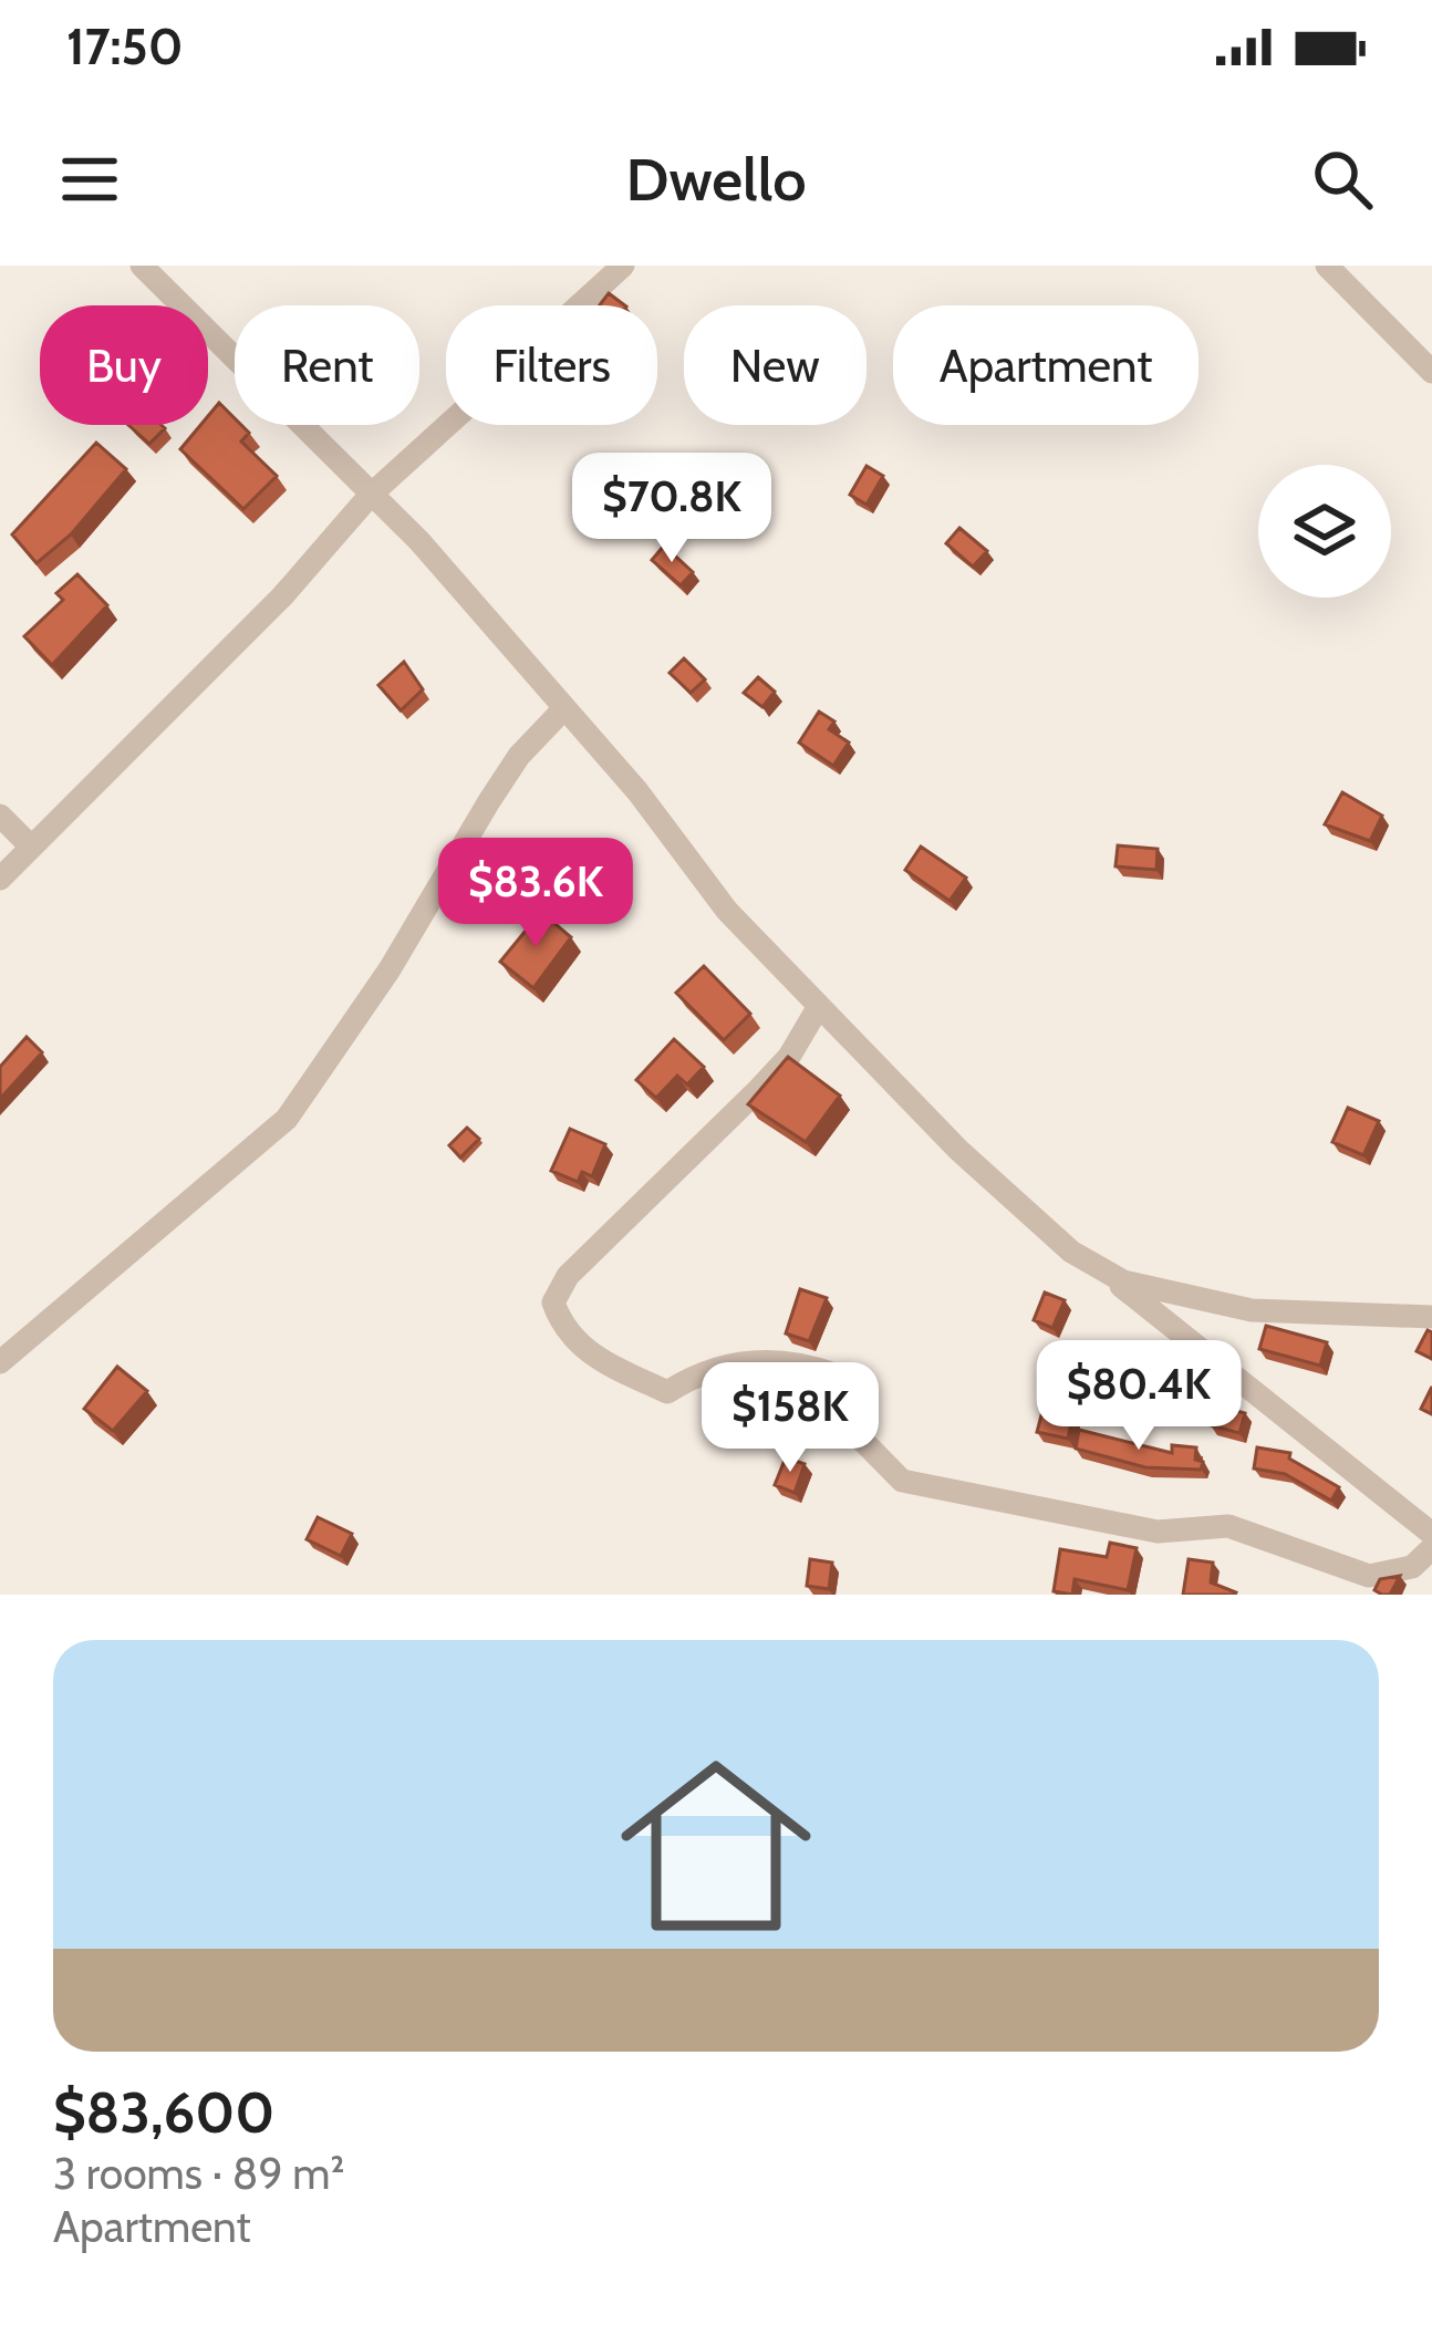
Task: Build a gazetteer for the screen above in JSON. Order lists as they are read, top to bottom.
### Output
{
  "page": {
    "status": "17:50",
    "header": "Dwello",
    "chip": [
      "Buy",
      "Rent",
      "Filters",
      "New",
      "Apartment"
    ],
    "price": [
      "$70.8K",
      "$83.6K",
      "$80.4K",
      "$158K"
    ],
    "list": [
      {
        "name": "$83,600",
        "note": "3 rooms · 89 m² · Apartment"
      }
    ]
  }
}
